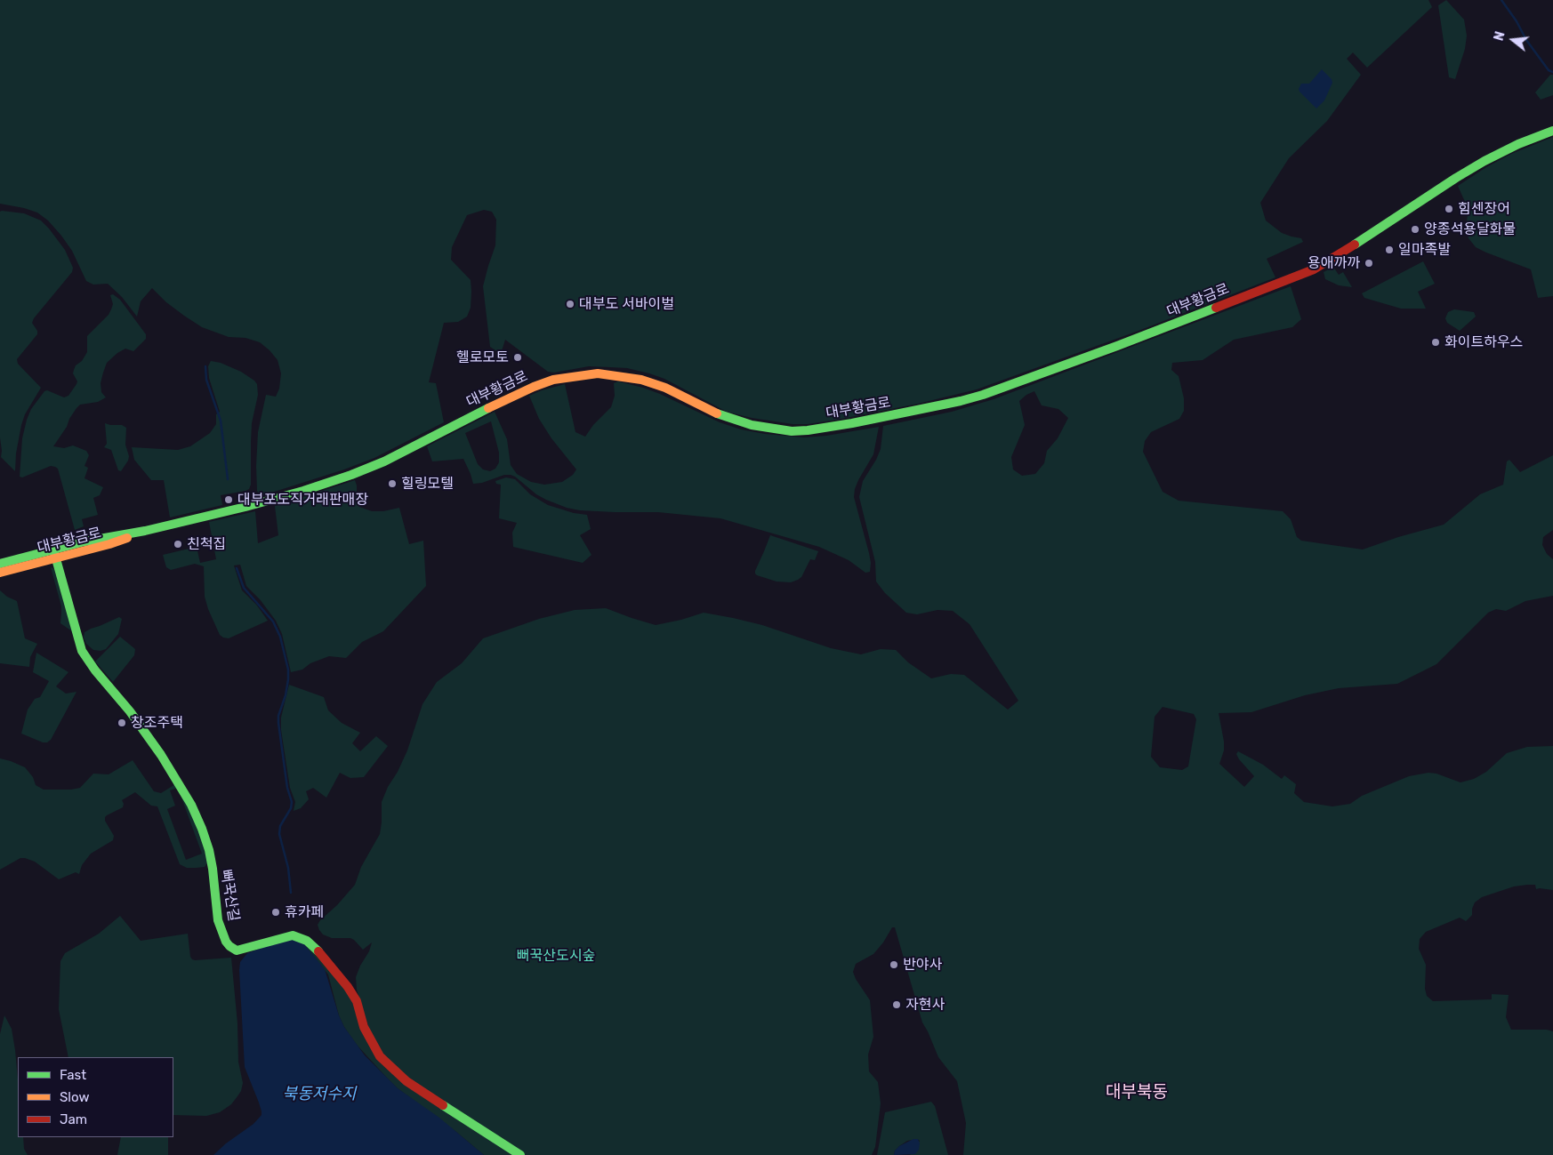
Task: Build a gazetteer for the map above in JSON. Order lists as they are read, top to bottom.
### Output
{
  "streets": {
    "main road": ["대부황금로", "뻐꾹산길"]
  },
  "crossings": [
    ["대부황금로", "뻐꾹산길"]
  ],
  "districts": ["대부북동"],
  "water": ["북동저수지"],
  "parks": ["뻐꾹산도시숲"],
  "places": [
    "힘센장어",
    "양종석용달화물",
    "일마족발",
    "용애까까",
    "대부도 서바이벌",
    "화이트하우스",
    "헬로모토",
    "힐링모텔",
    "대부포도직거래판매장",
    "친척집",
    "창조주택",
    "휴카페",
    "반야사",
    "자현사"
  ],
  "legend": ["Fast", "Slow", "Jam"],
  "north": "left"
}
